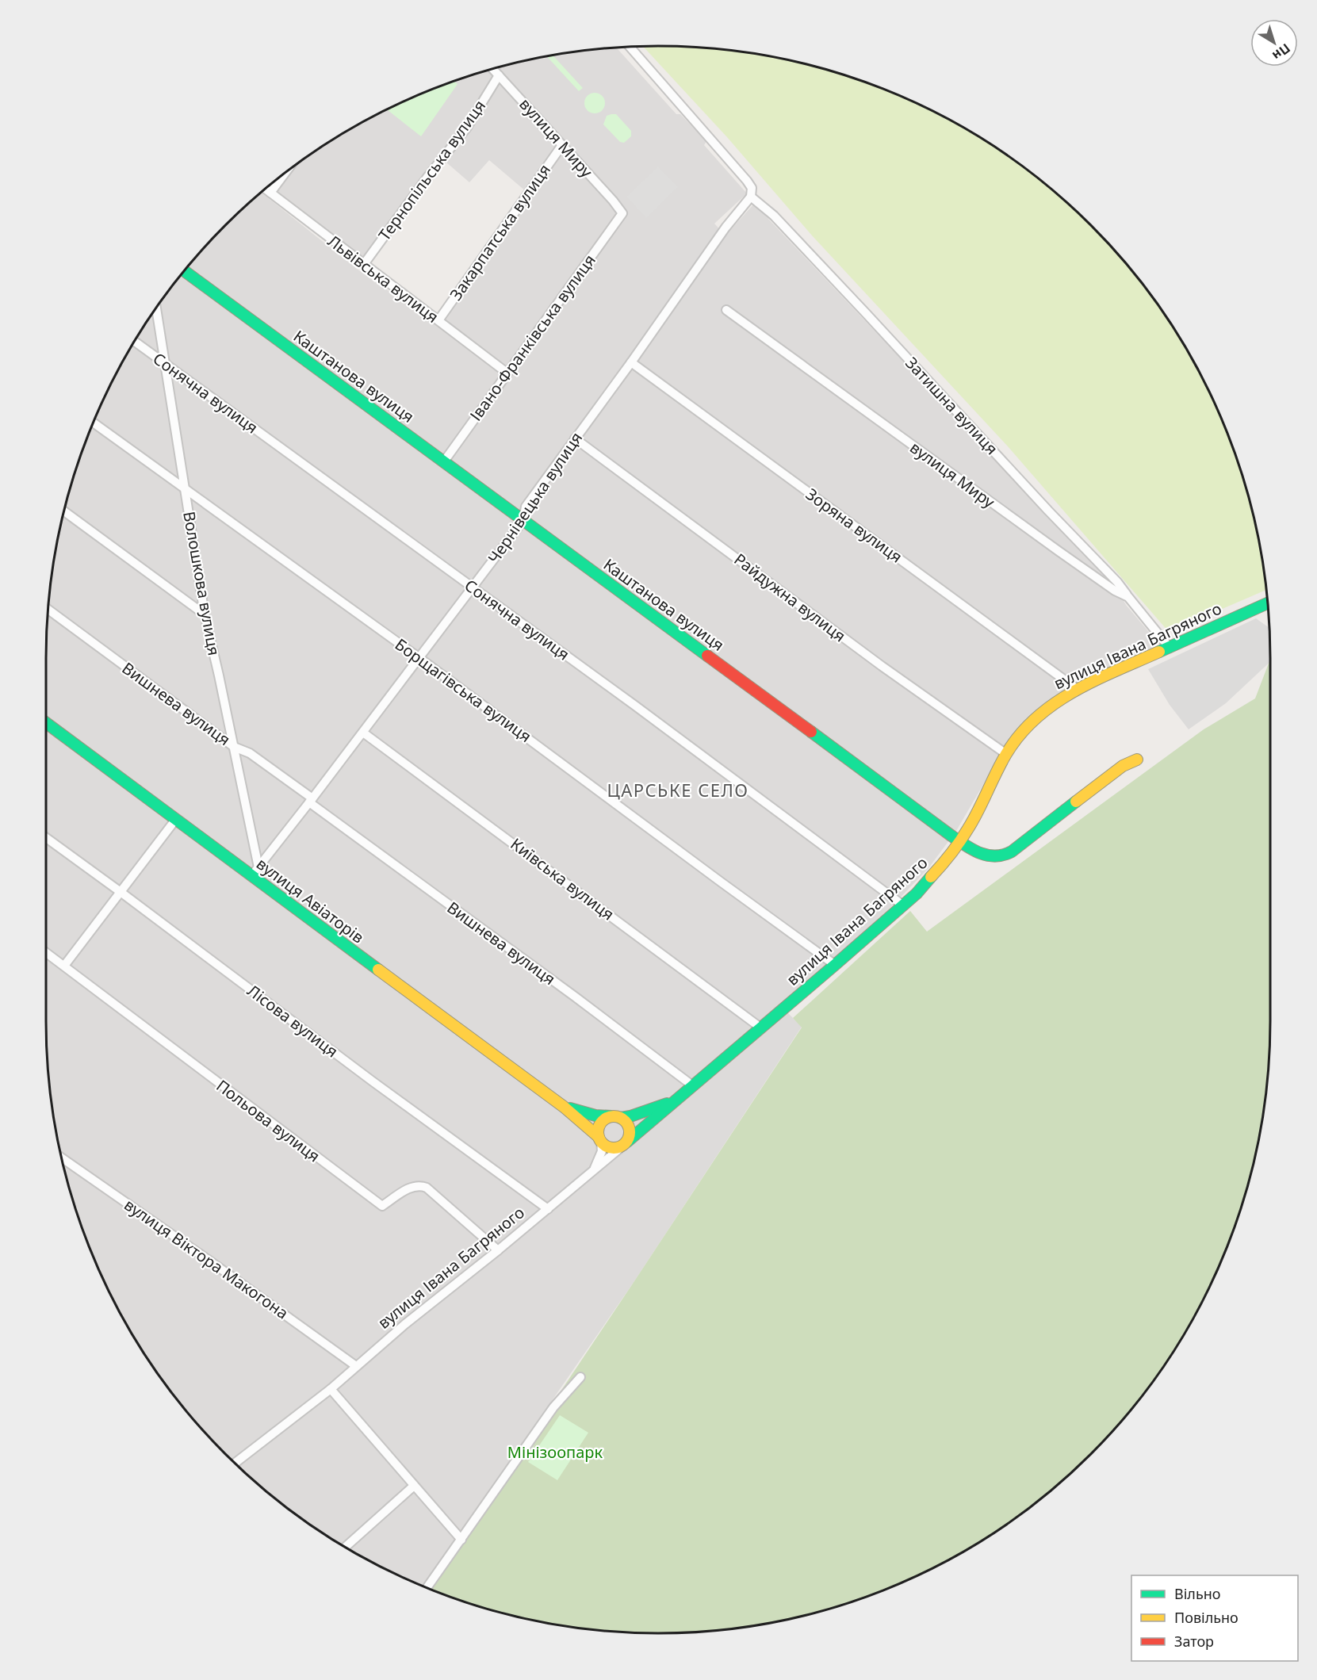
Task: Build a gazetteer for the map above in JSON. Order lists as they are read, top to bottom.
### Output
{
  "streets": {
    "main road": ["Каштанова вулиця", "вулиця Івана Багряного", "вулиця Авіаторів"],
    "street": [
      "вулиця Миру",
      "Тернопільська вулиця",
      "Закарпатська вулиця",
      "Львівська вулиця",
      "Івано-Франківська вулиця",
      "Сонячна вулиця",
      "Затишна вулиця",
      "Чернівецька вулиця",
      "Зоряна вулиця",
      "Волошкова вулиця",
      "Райдужна вулиця",
      "Борщагівська вулиця",
      "Вишнева вулиця",
      "Київська вулиця",
      "Лісова вулиця",
      "Польова вулиця",
      "вулиця Віктора Макогона"
    ]
  },
  "crossings": [
    ["вулиця Миру", "Тернопільська вулиця"],
    ["вулиця Миру", "Закарпатська вулиця"],
    ["вулиця Миру", "Івано-Франківська вулиця"],
    ["вулиця Миру", "Затишна вулиця"],
    ["вулиця Миру", "вулиця Івана Багряного"],
    ["Тернопільська вулиця", "Львівська вулиця"],
    ["Закарпатська вулиця", "Львівська вулиця"],
    ["Львівська вулиця", "Івано-Франківська вулиця"],
    ["Івано-Франківська вулиця", "Каштанова вулиця"],
    ["Каштанова вулиця", "Чернівецька вулиця"],
    ["Каштанова вулиця", "вулиця Івана Багряного"],
    ["Сонячна вулиця", "Чернівецька вулиця"],
    ["Сонячна вулиця", "Волошкова вулиця"],
    ["Сонячна вулиця", "вулиця Івана Багряного"],
    ["Затишна вулиця", "Чернівецька вулиця"],
    ["Чернівецька вулиця", "Зоряна вулиця"],
    ["Чернівецька вулиця", "Волошкова вулиця"],
    ["Чернівецька вулиця", "Райдужна вулиця"],
    ["Чернівецька вулиця", "Борщагівська вулиця"],
    ["Чернівецька вулиця", "Вишнева вулиця"],
    ["Чернівецька вулиця", "Київська вулиця"],
    ["Чернівецька вулиця", "вулиця Авіаторів"],
    ["Зоряна вулиця", "вулиця Івана Багряного"],
    ["Волошкова вулиця", "Борщагівська вулиця"],
    ["Волошкова вулиця", "Вишнева вулиця"],
    ["Райдужна вулиця", "вулиця Івана Багряного"],
    ["вулиця Івана Багряного", "Борщагівська вулиця"],
    ["вулиця Івана Багряного", "Вишнева вулиця"],
    ["вулиця Івана Багряного", "Київська вулиця"],
    ["вулиця Івана Багряного", "вулиця Авіаторів"],
    ["вулиця Івана Багряного", "Лісова вулиця"],
    ["вулиця Івана Багряного", "Польова вулиця"],
    ["вулиця Івана Багряного", "вулиця Віктора Макогона"]
  ],
  "districts": ["ЦАРСЬКЕ СЕЛО"],
  "parks": ["Мінізоопарк"],
  "legend": ["Вільно", "Повільно", "Затор"],
  "north": "bottom right"
}
